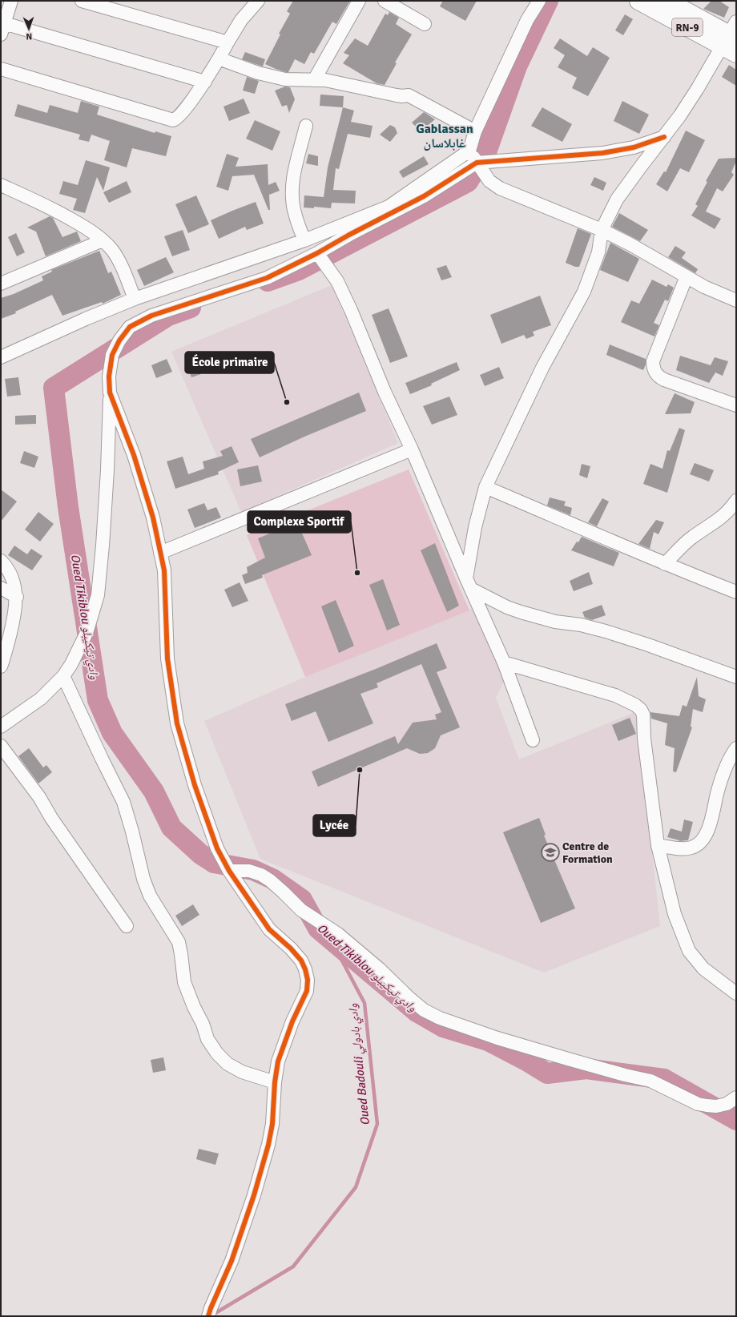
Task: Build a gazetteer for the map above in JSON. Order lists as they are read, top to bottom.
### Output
{
  "streets": {
    "main road": ["RN-9"]
  },
  "districts": ["Gablassan غابلاسان"],
  "water": ["Oued Tikiblou وادي تيكيبلو", "Oued Badouli وادي بادولي"],
  "places": {
    "other": ["École primaire", "Complexe Sportif", "Lycée"],
    "school or university": ["Centre de Formation"]
  },
  "north": "bottom"
}
